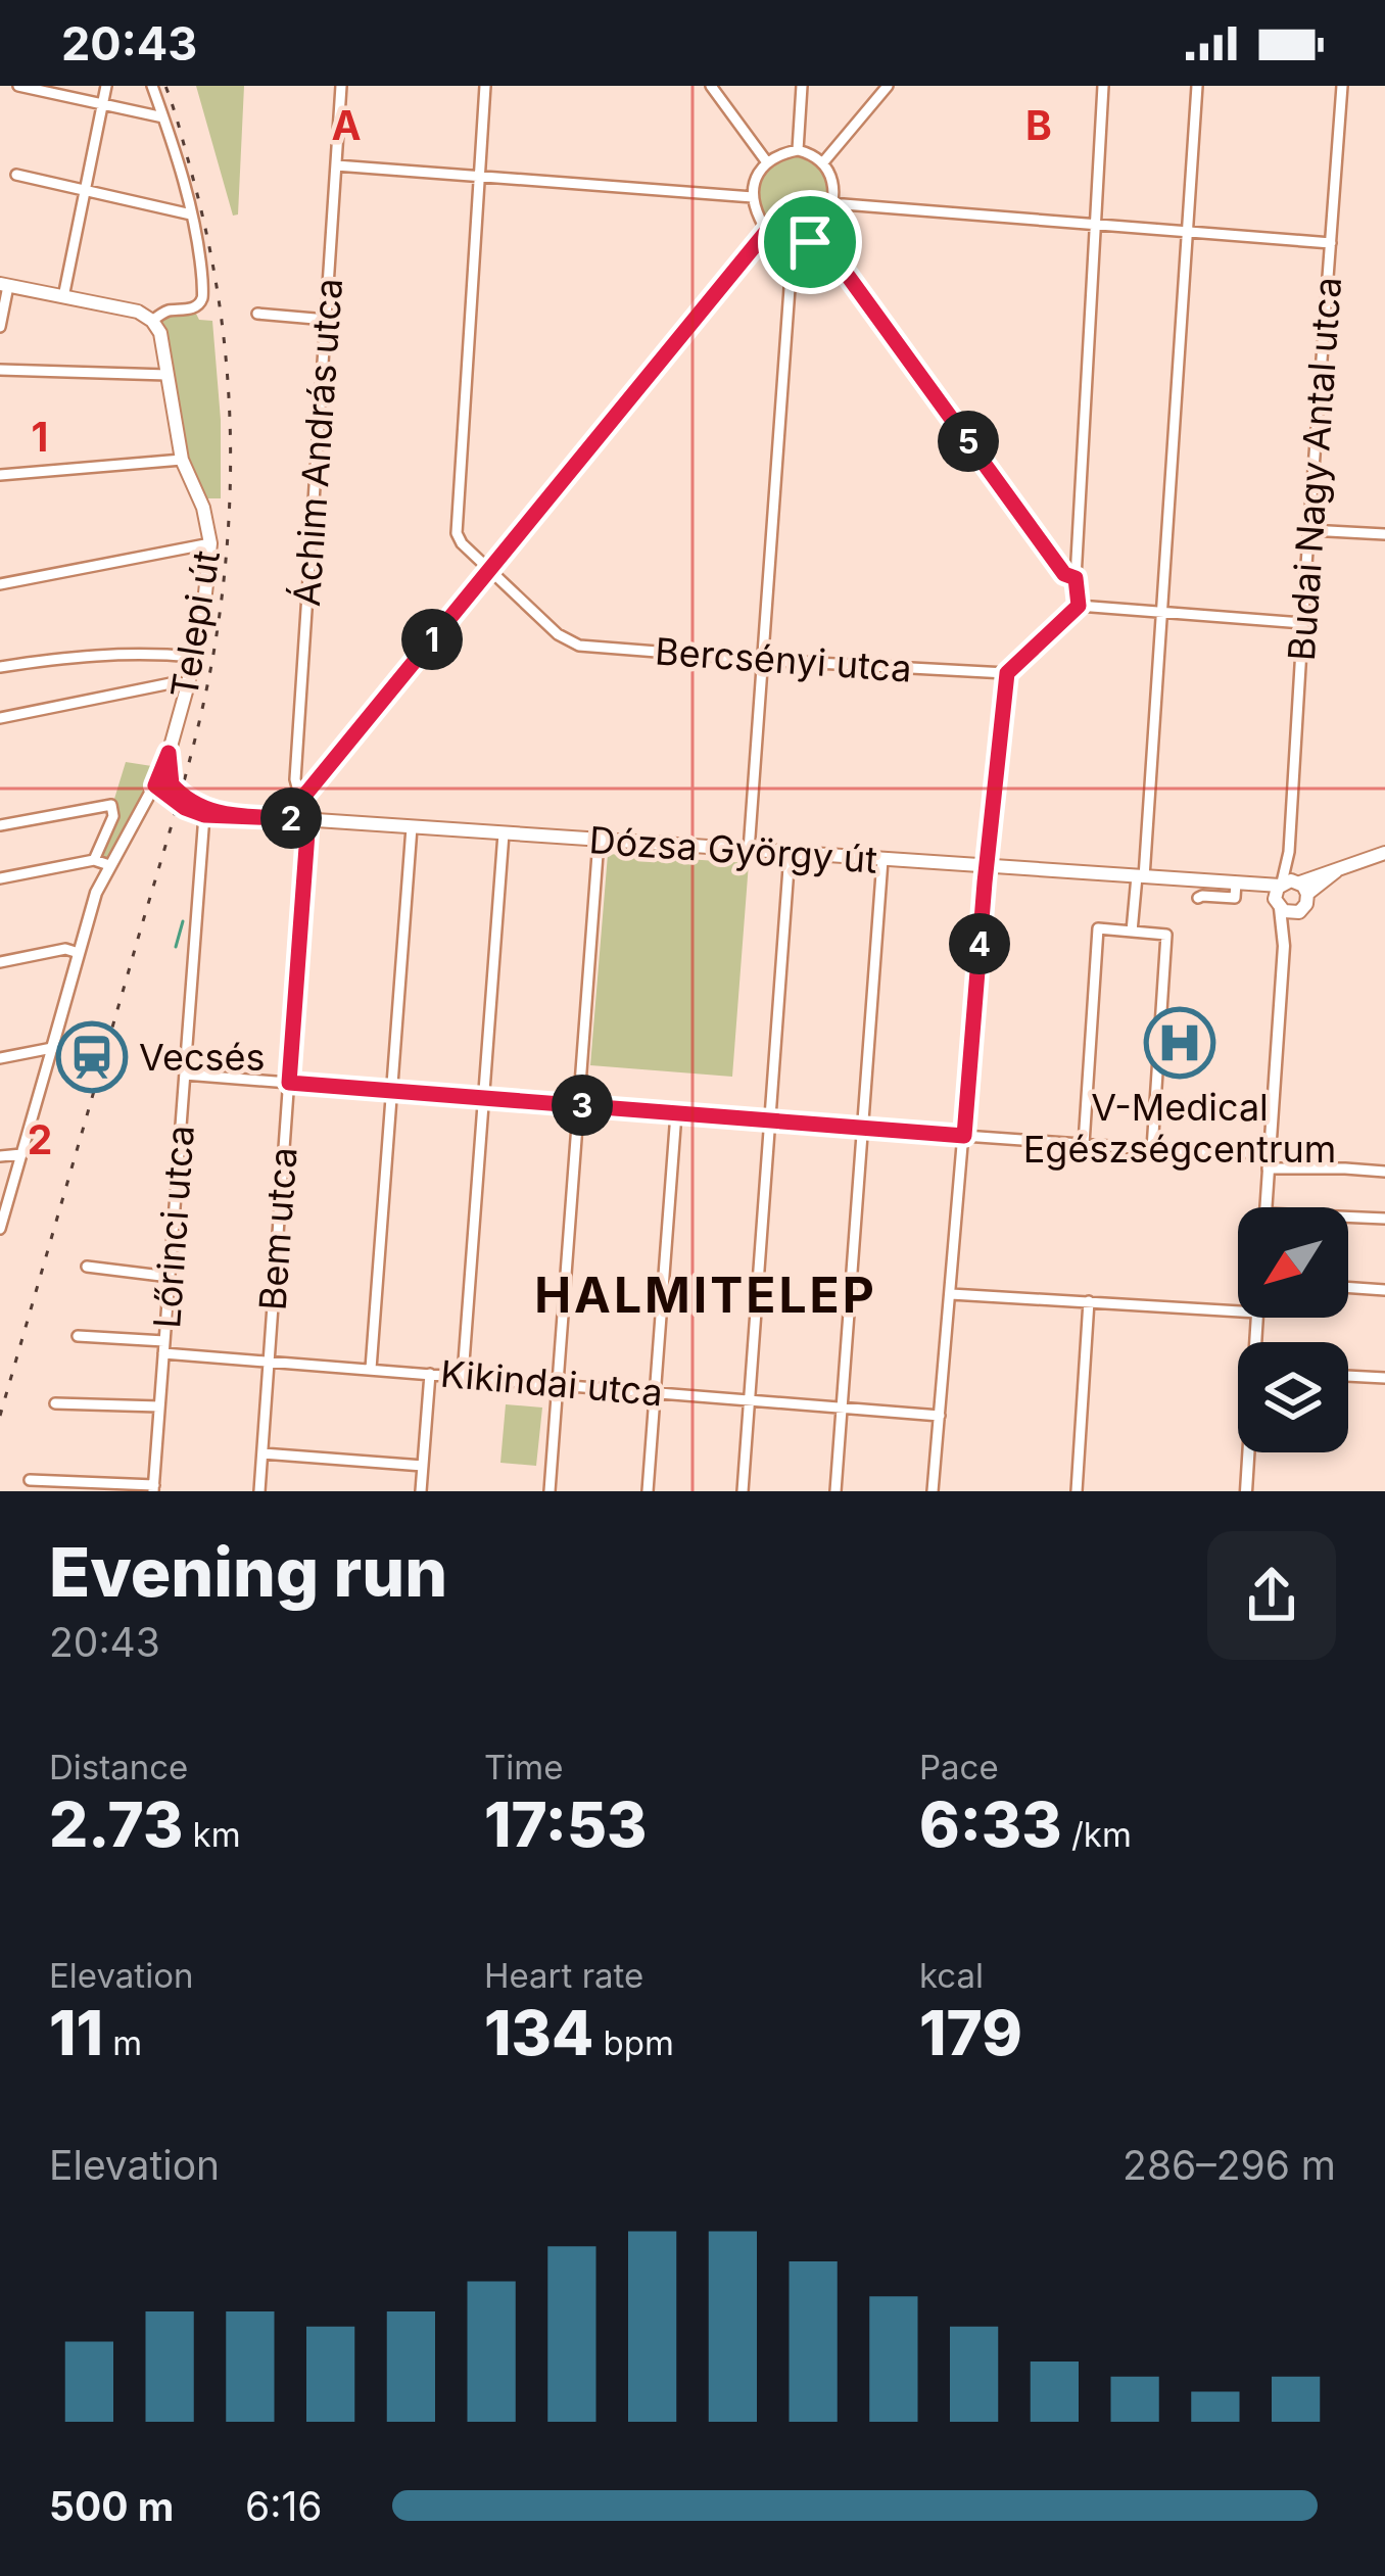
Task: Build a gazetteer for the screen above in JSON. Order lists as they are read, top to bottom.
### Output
{
  "streets": {
    "main road": ["Telepi út", "Dózsa György út"],
    "street": [
      "Áchim András utca",
      "Budai Nagy Antal utca",
      "Bercsényi utca",
      "Lőrinci utca",
      "Bem utca",
      "Kikindai utca"
    ]
  },
  "crossings": [
    ["Áchim András utca", "Bem utca"],
    ["Budai Nagy Antal utca", "Dózsa György út"],
    ["Dózsa György út", "Lőrinci utca"],
    ["Dózsa György út", "Bem utca"],
    ["Lőrinci utca", "Kikindai utca"],
    ["Bem utca", "Kikindai utca"]
  ],
  "districts": ["HALMITELEP"],
  "places": {
    "hospital": ["V-Medical Egészségcentrum"],
    "station": ["Vecsés"]
  },
  "north": "bottom left",
  "page": {
    "status": "20:43",
    "pins": [
      "5",
      "1",
      "2",
      "4",
      "3"
    ],
    "heading": ["Evening run", "20:43"],
    "stats": [
      ["Distance", "2.73 km"],
      ["Time", "17:53"],
      ["Pace", "6:33 /km"],
      ["Elevation", "11 m"],
      ["Heart rate", "134 bpm"],
      ["kcal", "179"]
    ],
    "chart": ["Elevation", "286–296 m"],
    "list": [
      {
        "name": "500 m",
        "note": "6:16"
      }
    ]
  },
  "grid": {
    "columns": ["A", "B"],
    "rows": ["1", "2"]
  }
}
